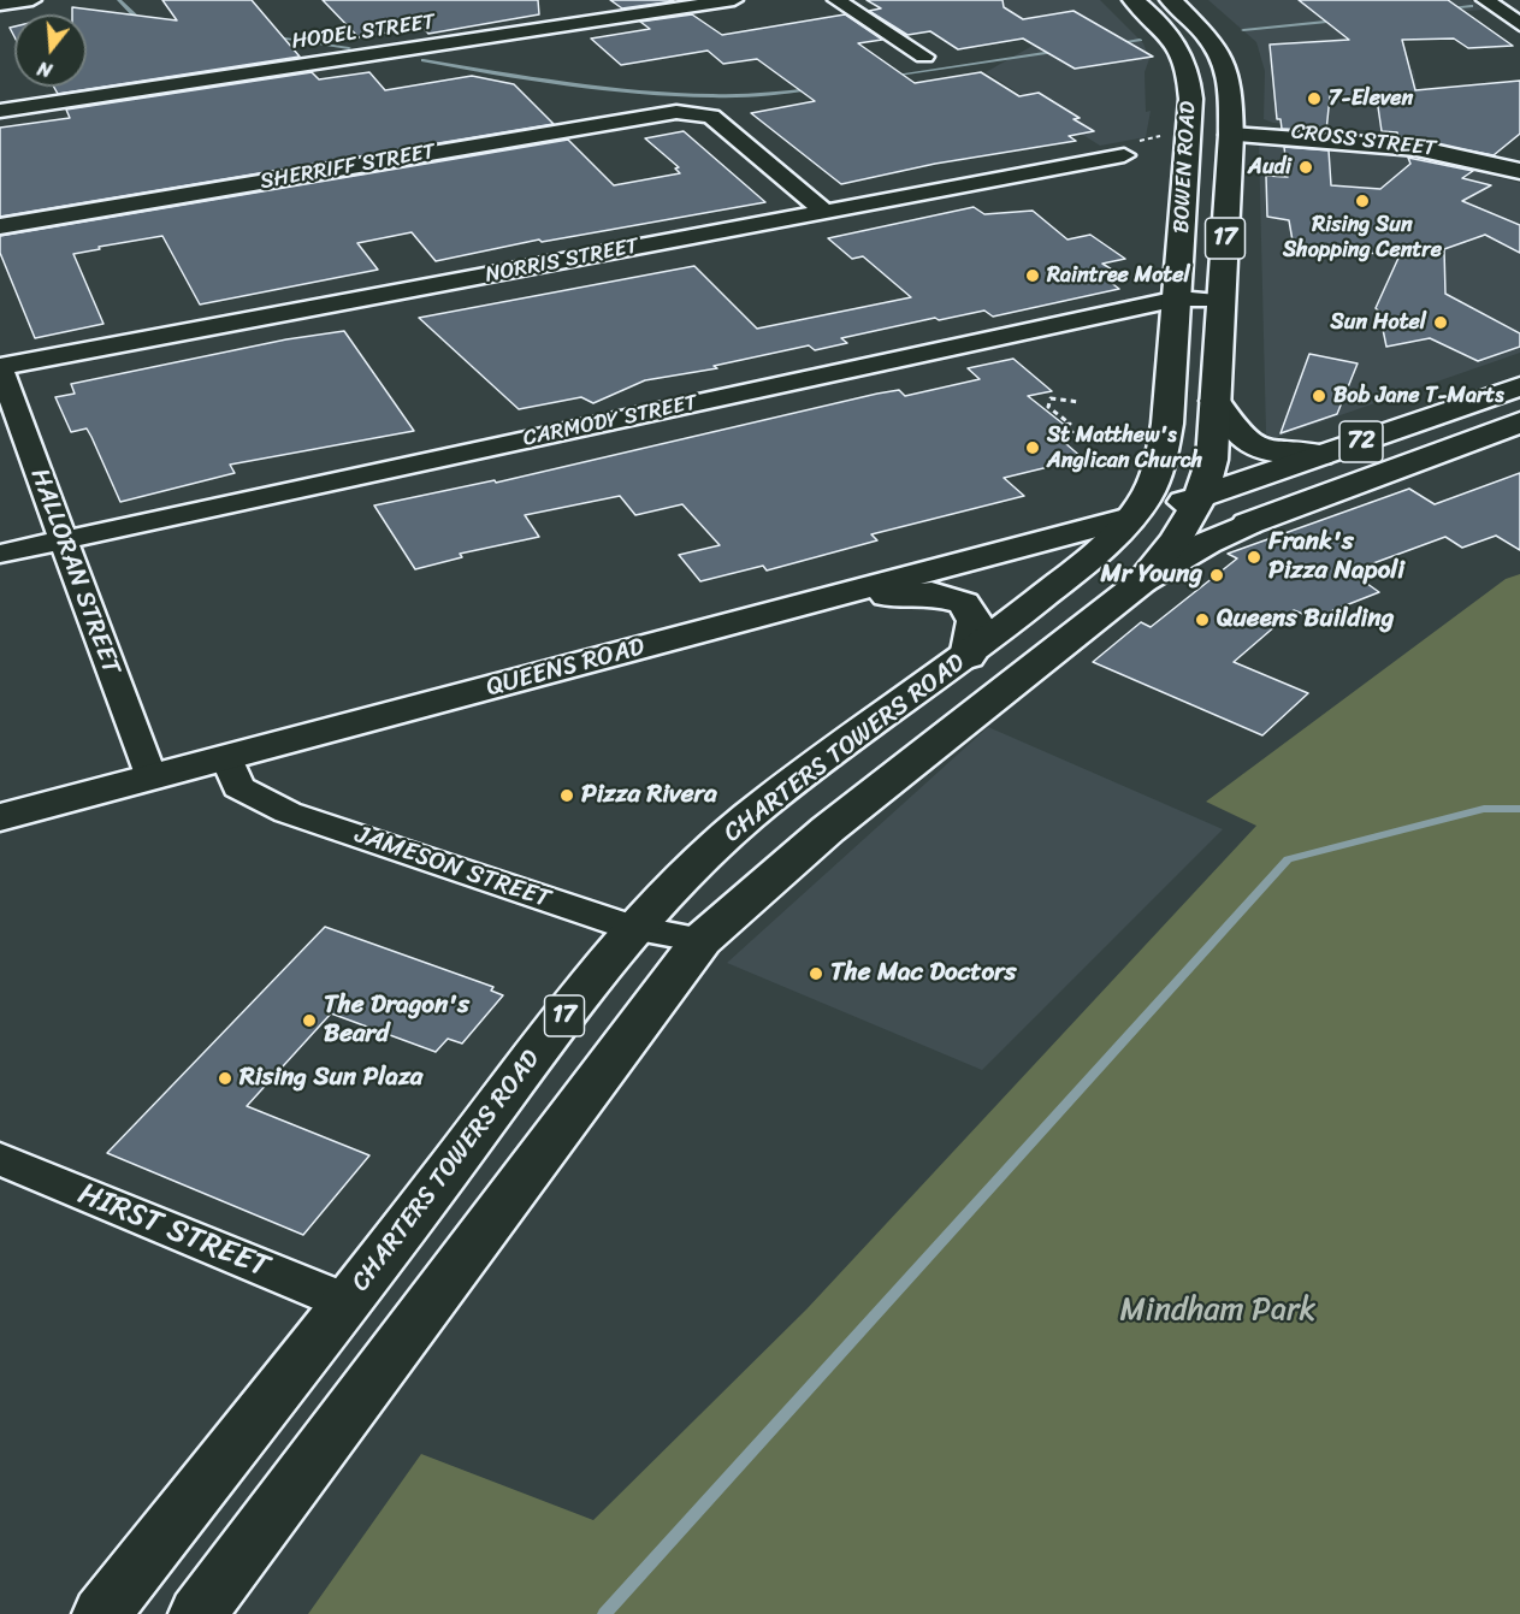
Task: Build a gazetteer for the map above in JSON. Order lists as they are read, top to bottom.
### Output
{
  "streets": {
    "main road": [
      "CROSS STREET",
      "BOWEN ROAD",
      "17",
      "72",
      "QUEENS ROAD",
      "CHARTERS TOWERS ROAD"
    ],
    "street": [
      "HODEL STREET",
      "SHERRIFF STREET",
      "NORRIS STREET",
      "CARMODY STREET",
      "HALLORAN STREET",
      "JAMESON STREET",
      "HIRST STREET"
    ]
  },
  "crossings": [
    ["CROSS STREET", "BOWEN ROAD"],
    ["SHERRIFF STREET", "NORRIS STREET"],
    ["BOWEN ROAD", "CARMODY STREET"],
    ["BOWEN ROAD", "72"],
    ["BOWEN ROAD", "QUEENS ROAD"],
    ["BOWEN ROAD", "CHARTERS TOWERS ROAD"],
    ["NORRIS STREET", "HALLORAN STREET"],
    ["CARMODY STREET", "HALLORAN STREET"],
    ["72", "QUEENS ROAD"],
    ["72", "CHARTERS TOWERS ROAD"],
    ["HALLORAN STREET", "QUEENS ROAD"],
    ["QUEENS ROAD", "CHARTERS TOWERS ROAD"],
    ["QUEENS ROAD", "JAMESON STREET"],
    ["CHARTERS TOWERS ROAD", "JAMESON STREET"],
    ["CHARTERS TOWERS ROAD", "HIRST STREET"]
  ],
  "parks": ["Mindham Park"],
  "places": [
    "7-Eleven",
    "Audi",
    "Rising Sun Shopping Centre",
    "Raintree Motel",
    "Sun Hotel",
    "Bob Jane T-Marts",
    "St Matthew's Anglican Church",
    "Frank's Pizza Napoli",
    "Mr Young",
    "Queens Building",
    "Pizza Rivera",
    "The Mac Doctors",
    "The Dragon's Beard",
    "Rising Sun Plaza"
  ],
  "north": "bottom"
}
